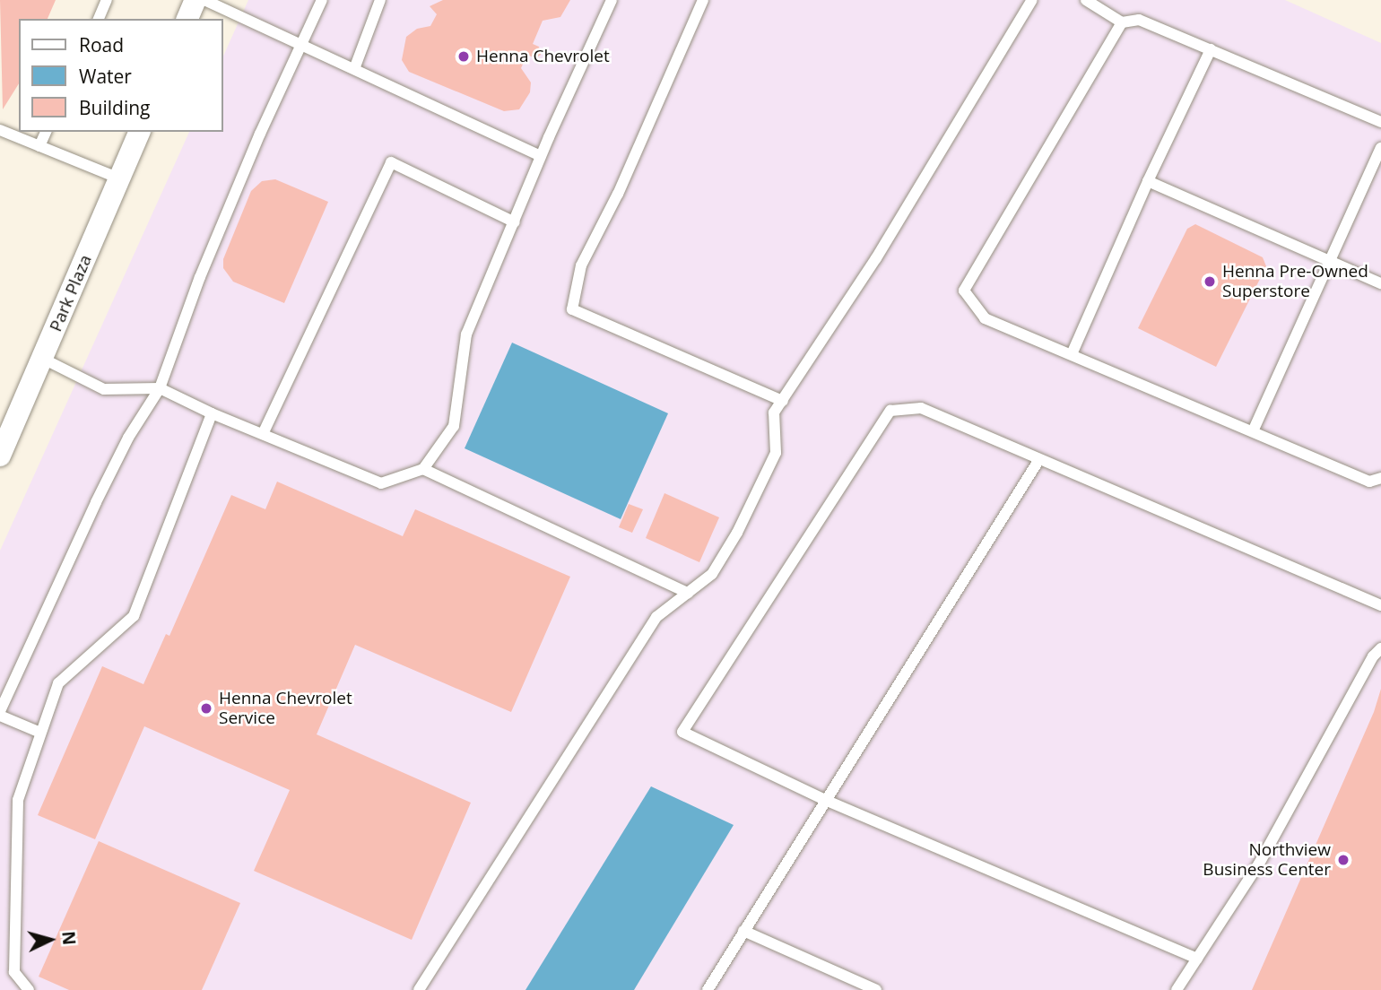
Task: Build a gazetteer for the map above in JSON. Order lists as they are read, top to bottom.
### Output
{
  "streets": {
    "street": ["Park Plaza"]
  },
  "places": [
    "Henna Chevrolet",
    "Henna Pre-Owned Superstore",
    "Henna Chevrolet Service",
    "Northview Business Center"
  ],
  "legend": ["Road", "Water", "Building"],
  "north": "right"
}
